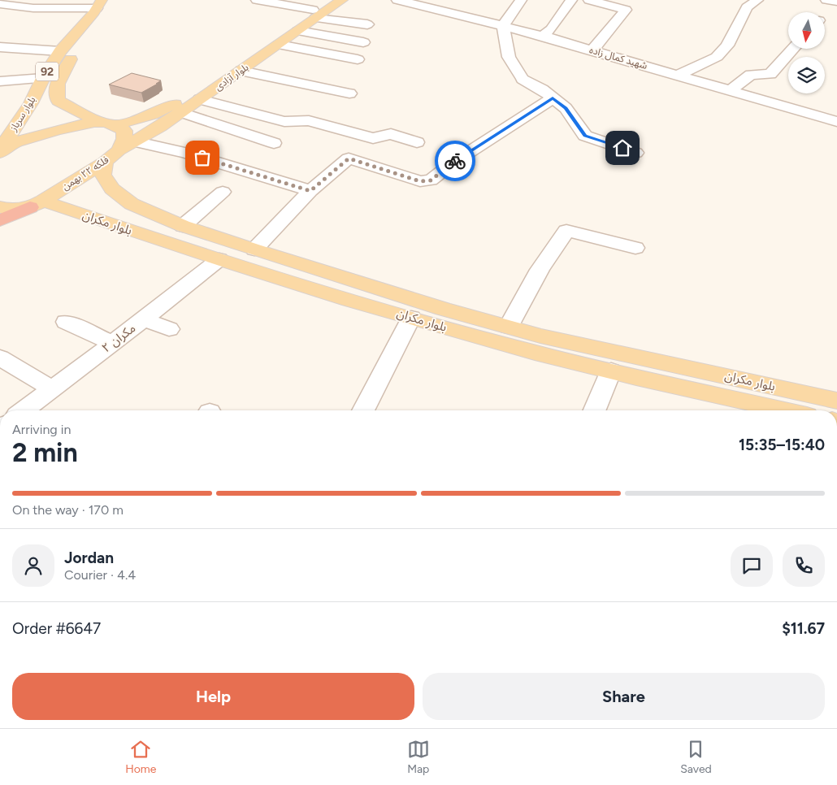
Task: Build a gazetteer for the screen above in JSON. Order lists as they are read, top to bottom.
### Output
{
  "streets": {
    "main road": [
      "92",
      "بلوار آزادی",
      "بلوار سرباز",
      "فلکه ۲۲ بهمن",
      "بلوار مکران"
    ],
    "street": ["شهید کمال زاده", "مکران ۲"]
  },
  "crossings": [
    ["92", "بلوار آزادی"],
    ["92", "فلکه ۲۲ بهمن"],
    ["بلوار آزادی", "فلکه ۲۲ بهمن"],
    ["بلوار آزادی", "بلوار مکران"],
    ["فلکه ۲۲ بهمن", "بلوار مکران"],
    ["بلوار مکران", "مکران ۲"]
  ],
  "north": "bottom",
  "page": {
    "heading": ["2 min", "Arriving in", "15:35–15:40"],
    "panel": [
      "Jordan",
      "Courier · 4.4",
      "Order #6647",
      "$11.67"
    ],
    "bar": "On the way · 170 m",
    "buttons": ["Help", "Share"],
    "tabs": ["Home", "Map", "Saved"]
  }
}
